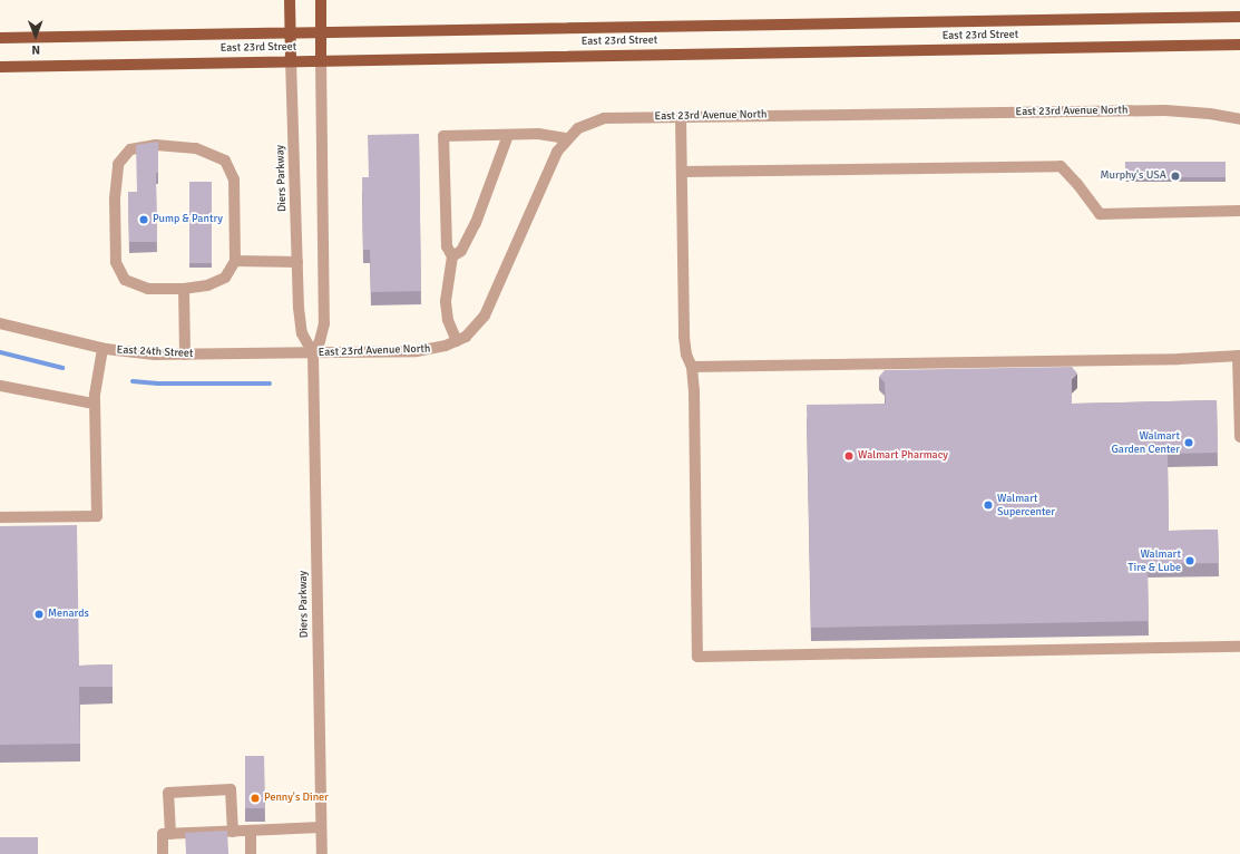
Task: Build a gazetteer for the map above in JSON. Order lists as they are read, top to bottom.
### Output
{
  "streets": {
    "main road": ["East 23rd Street", "Diers Parkway"],
    "street": ["East 23rd Avenue North", "East 24th Street"]
  },
  "crossings": [
    ["East 23rd Street", "Diers Parkway"],
    ["East 23rd Avenue North", "Diers Parkway"],
    ["East 23rd Avenue North", "East 24th Street"],
    ["Diers Parkway", "East 24th Street"]
  ],
  "places": [
    "Murphy's USA",
    "Pump & Pantry",
    "Walmart Garden Center",
    "Walmart Pharmacy",
    "Walmart Supercenter",
    "Walmart Tire & Lube",
    "Menards",
    "Penny's Diner"
  ],
  "north": "bottom"
}
